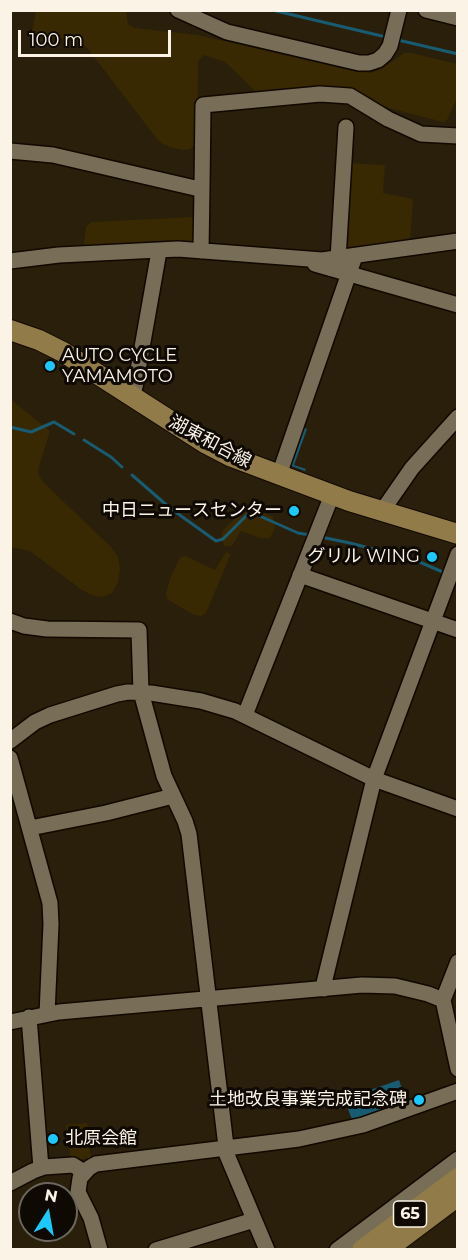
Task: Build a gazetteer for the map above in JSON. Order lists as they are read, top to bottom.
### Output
{
  "streets": {
    "main road": ["湖東和合線", "65"]
  },
  "places": [
    "AUTO CYCLE YAMAMOTO",
    "中日ニュースセンター",
    "グリル WING",
    "土地改良事業完成記念碑",
    "北原会館"
  ],
  "scale_bar": "100 m",
  "north": "top"
}
